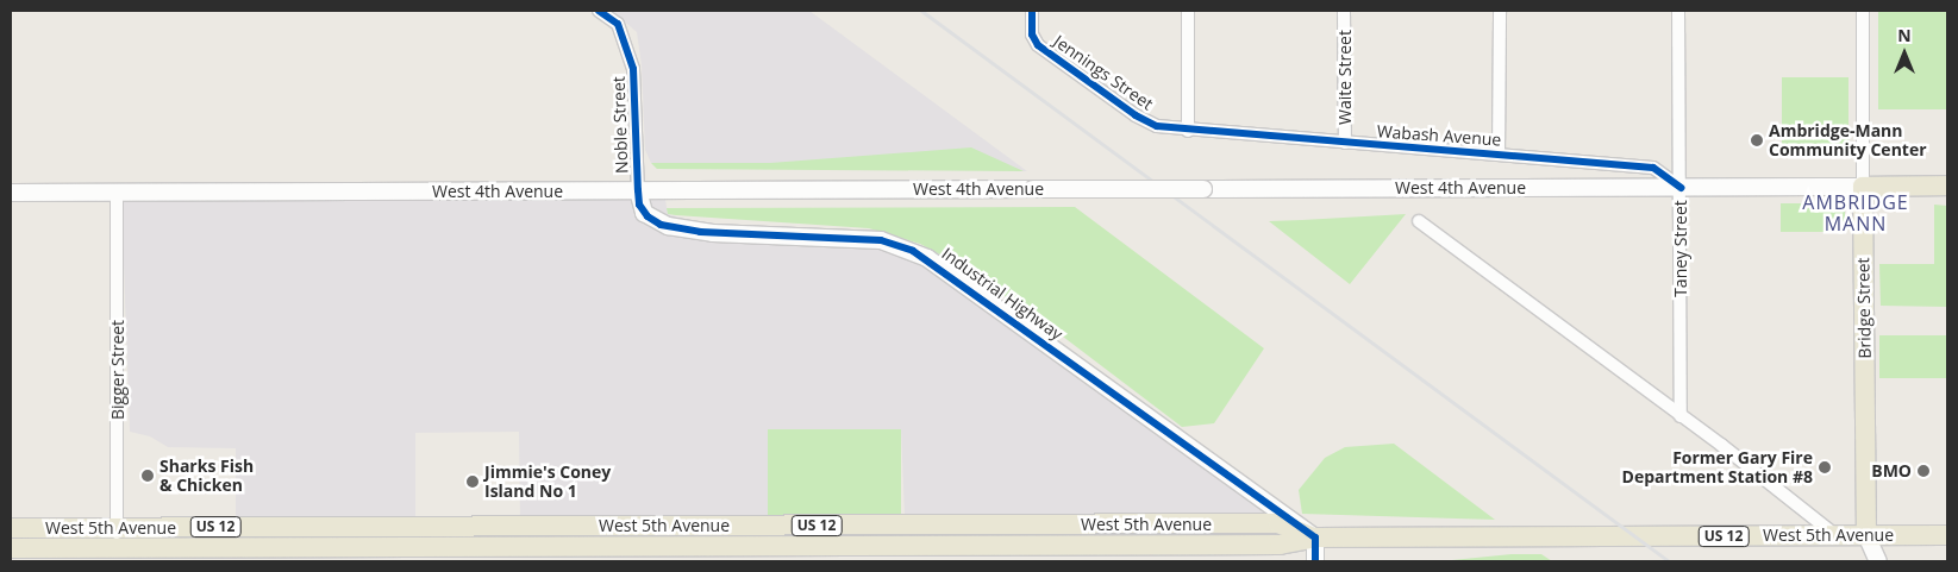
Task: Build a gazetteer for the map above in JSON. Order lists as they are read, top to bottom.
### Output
{
  "streets": {
    "main road": [
      "West 4th Avenue",
      "Industrial Highway",
      "Bridge Street",
      "West 5th Avenue",
      "US 12"
    ],
    "street": [
      "Jennings Street",
      "Waite Street",
      "Noble Street",
      "Wabash Avenue",
      "Taney Street",
      "Bigger Street"
    ]
  },
  "crossings": [
    ["Jennings Street", "Wabash Avenue"],
    ["Waite Street", "Wabash Avenue"],
    ["Noble Street", "West 4th Avenue"],
    ["Noble Street", "Industrial Highway"],
    ["Wabash Avenue", "West 4th Avenue"],
    ["Wabash Avenue", "Taney Street"],
    ["West 4th Avenue", "Taney Street"],
    ["West 4th Avenue", "Industrial Highway"],
    ["West 4th Avenue", "Bridge Street"],
    ["West 4th Avenue", "Bigger Street"],
    ["Industrial Highway", "West 5th Avenue"],
    ["Bridge Street", "West 5th Avenue"],
    ["Bigger Street", "West 5th Avenue"]
  ],
  "districts": ["AMBRIDGE MANN"],
  "places": [
    "Ambridge-Mann Community Center",
    "Former Gary Fire Department Station #8",
    "BMO",
    "Sharks Fish & Chicken",
    "Jimmie's Coney Island No 1"
  ],
  "north": "top"
}
